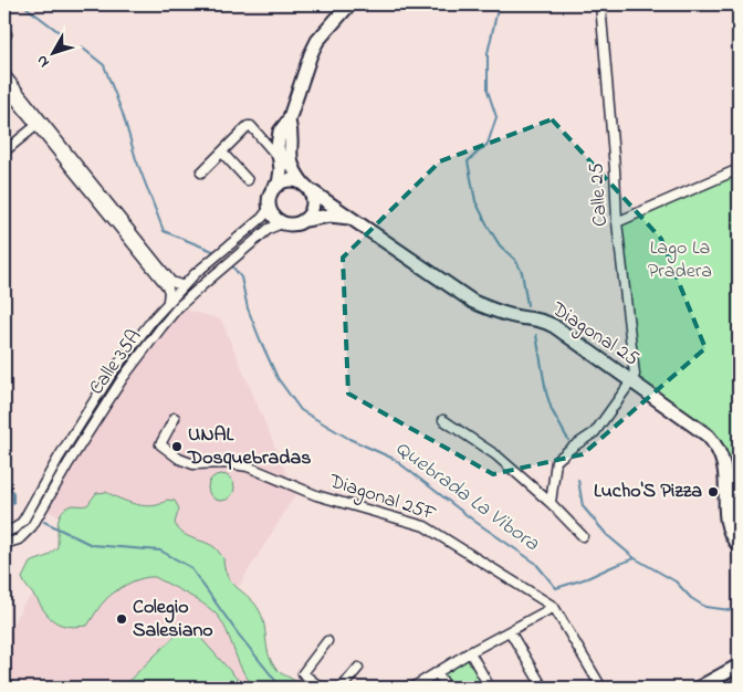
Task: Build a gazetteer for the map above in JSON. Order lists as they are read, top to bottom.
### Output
{
  "streets": {
    "street": [
      "Calle 25",
      "Diagonal 25",
      "Calle 35A",
      "Diagonal 25F"
    ]
  },
  "crossings": [
    ["Calle 25", "Diagonal 25"],
    ["Diagonal 25", "Calle 35A"]
  ],
  "water": ["Quebrada La Vibora"],
  "parks": ["Lago La Pradera"],
  "places": ["UNAL Dosquebradas", "Lucho'S Pizza", "Colegio Salesiano"],
  "north": "bottom left"
}
